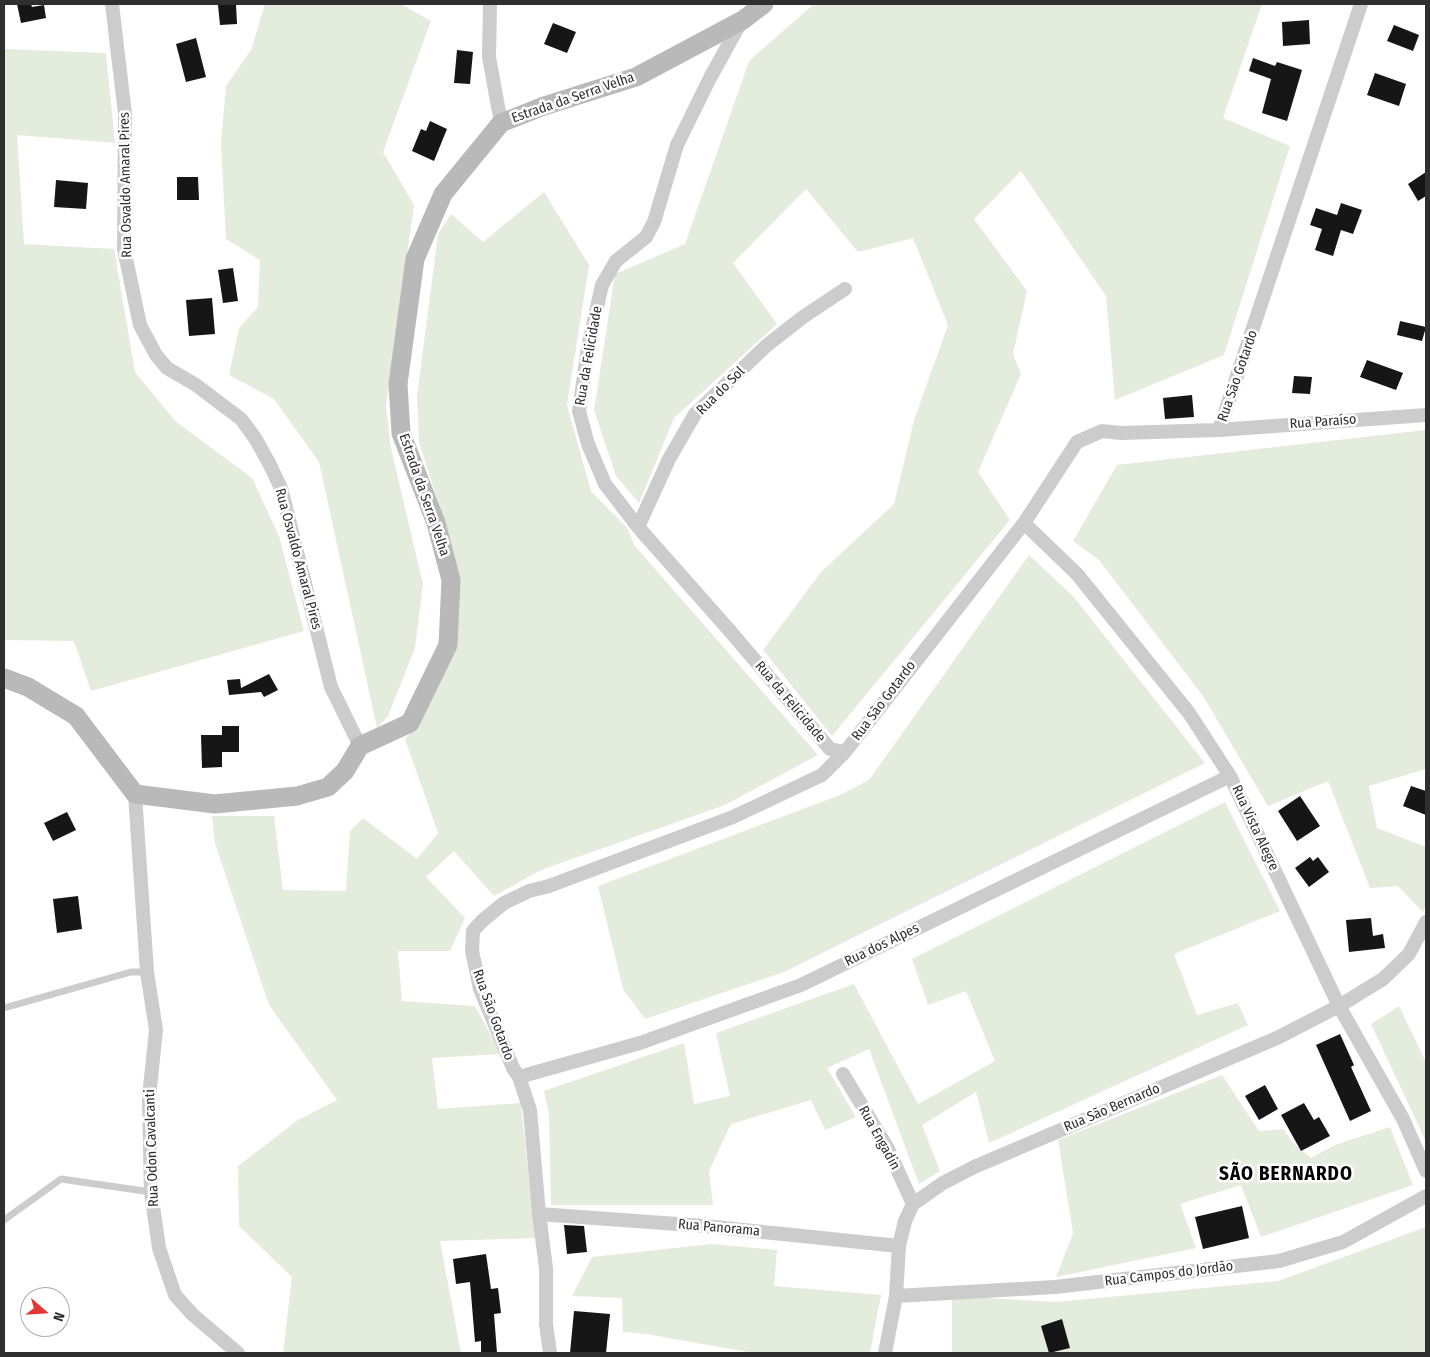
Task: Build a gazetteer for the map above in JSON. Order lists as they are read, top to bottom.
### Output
{
  "streets": {
    "street": [
      "Estrada da Serra Velha",
      "Rua Osvaldo Amaral Pires",
      "Rua da Felicidade",
      "Rua São Gotardo",
      "Rua do Sol",
      "Rua Paraíso",
      "Rua Vista Alegre",
      "Rua dos Alpes",
      "Rua São Bernardo",
      "Rua Engadin",
      "Rua Odon Cavalcanti",
      "Rua Panorama",
      "Rua Campos do Jordão"
    ]
  },
  "crossings": [
    ["Estrada da Serra Velha", "Rua Osvaldo Amaral Pires"],
    ["Estrada da Serra Velha", "Rua da Felicidade"],
    ["Rua da Felicidade", "Rua São Gotardo"],
    ["Rua da Felicidade", "Rua do Sol"],
    ["Rua São Gotardo", "Rua Paraíso"],
    ["Rua São Gotardo", "Rua Vista Alegre"],
    ["Rua São Gotardo", "Rua dos Alpes"],
    ["Rua São Gotardo", "Rua Panorama"],
    ["Rua Vista Alegre", "Rua dos Alpes"],
    ["Rua Vista Alegre", "Rua São Bernardo"],
    ["Rua São Bernardo", "Rua Engadin"]
  ],
  "districts": ["SÃO BERNARDO"],
  "north": "right"
}
